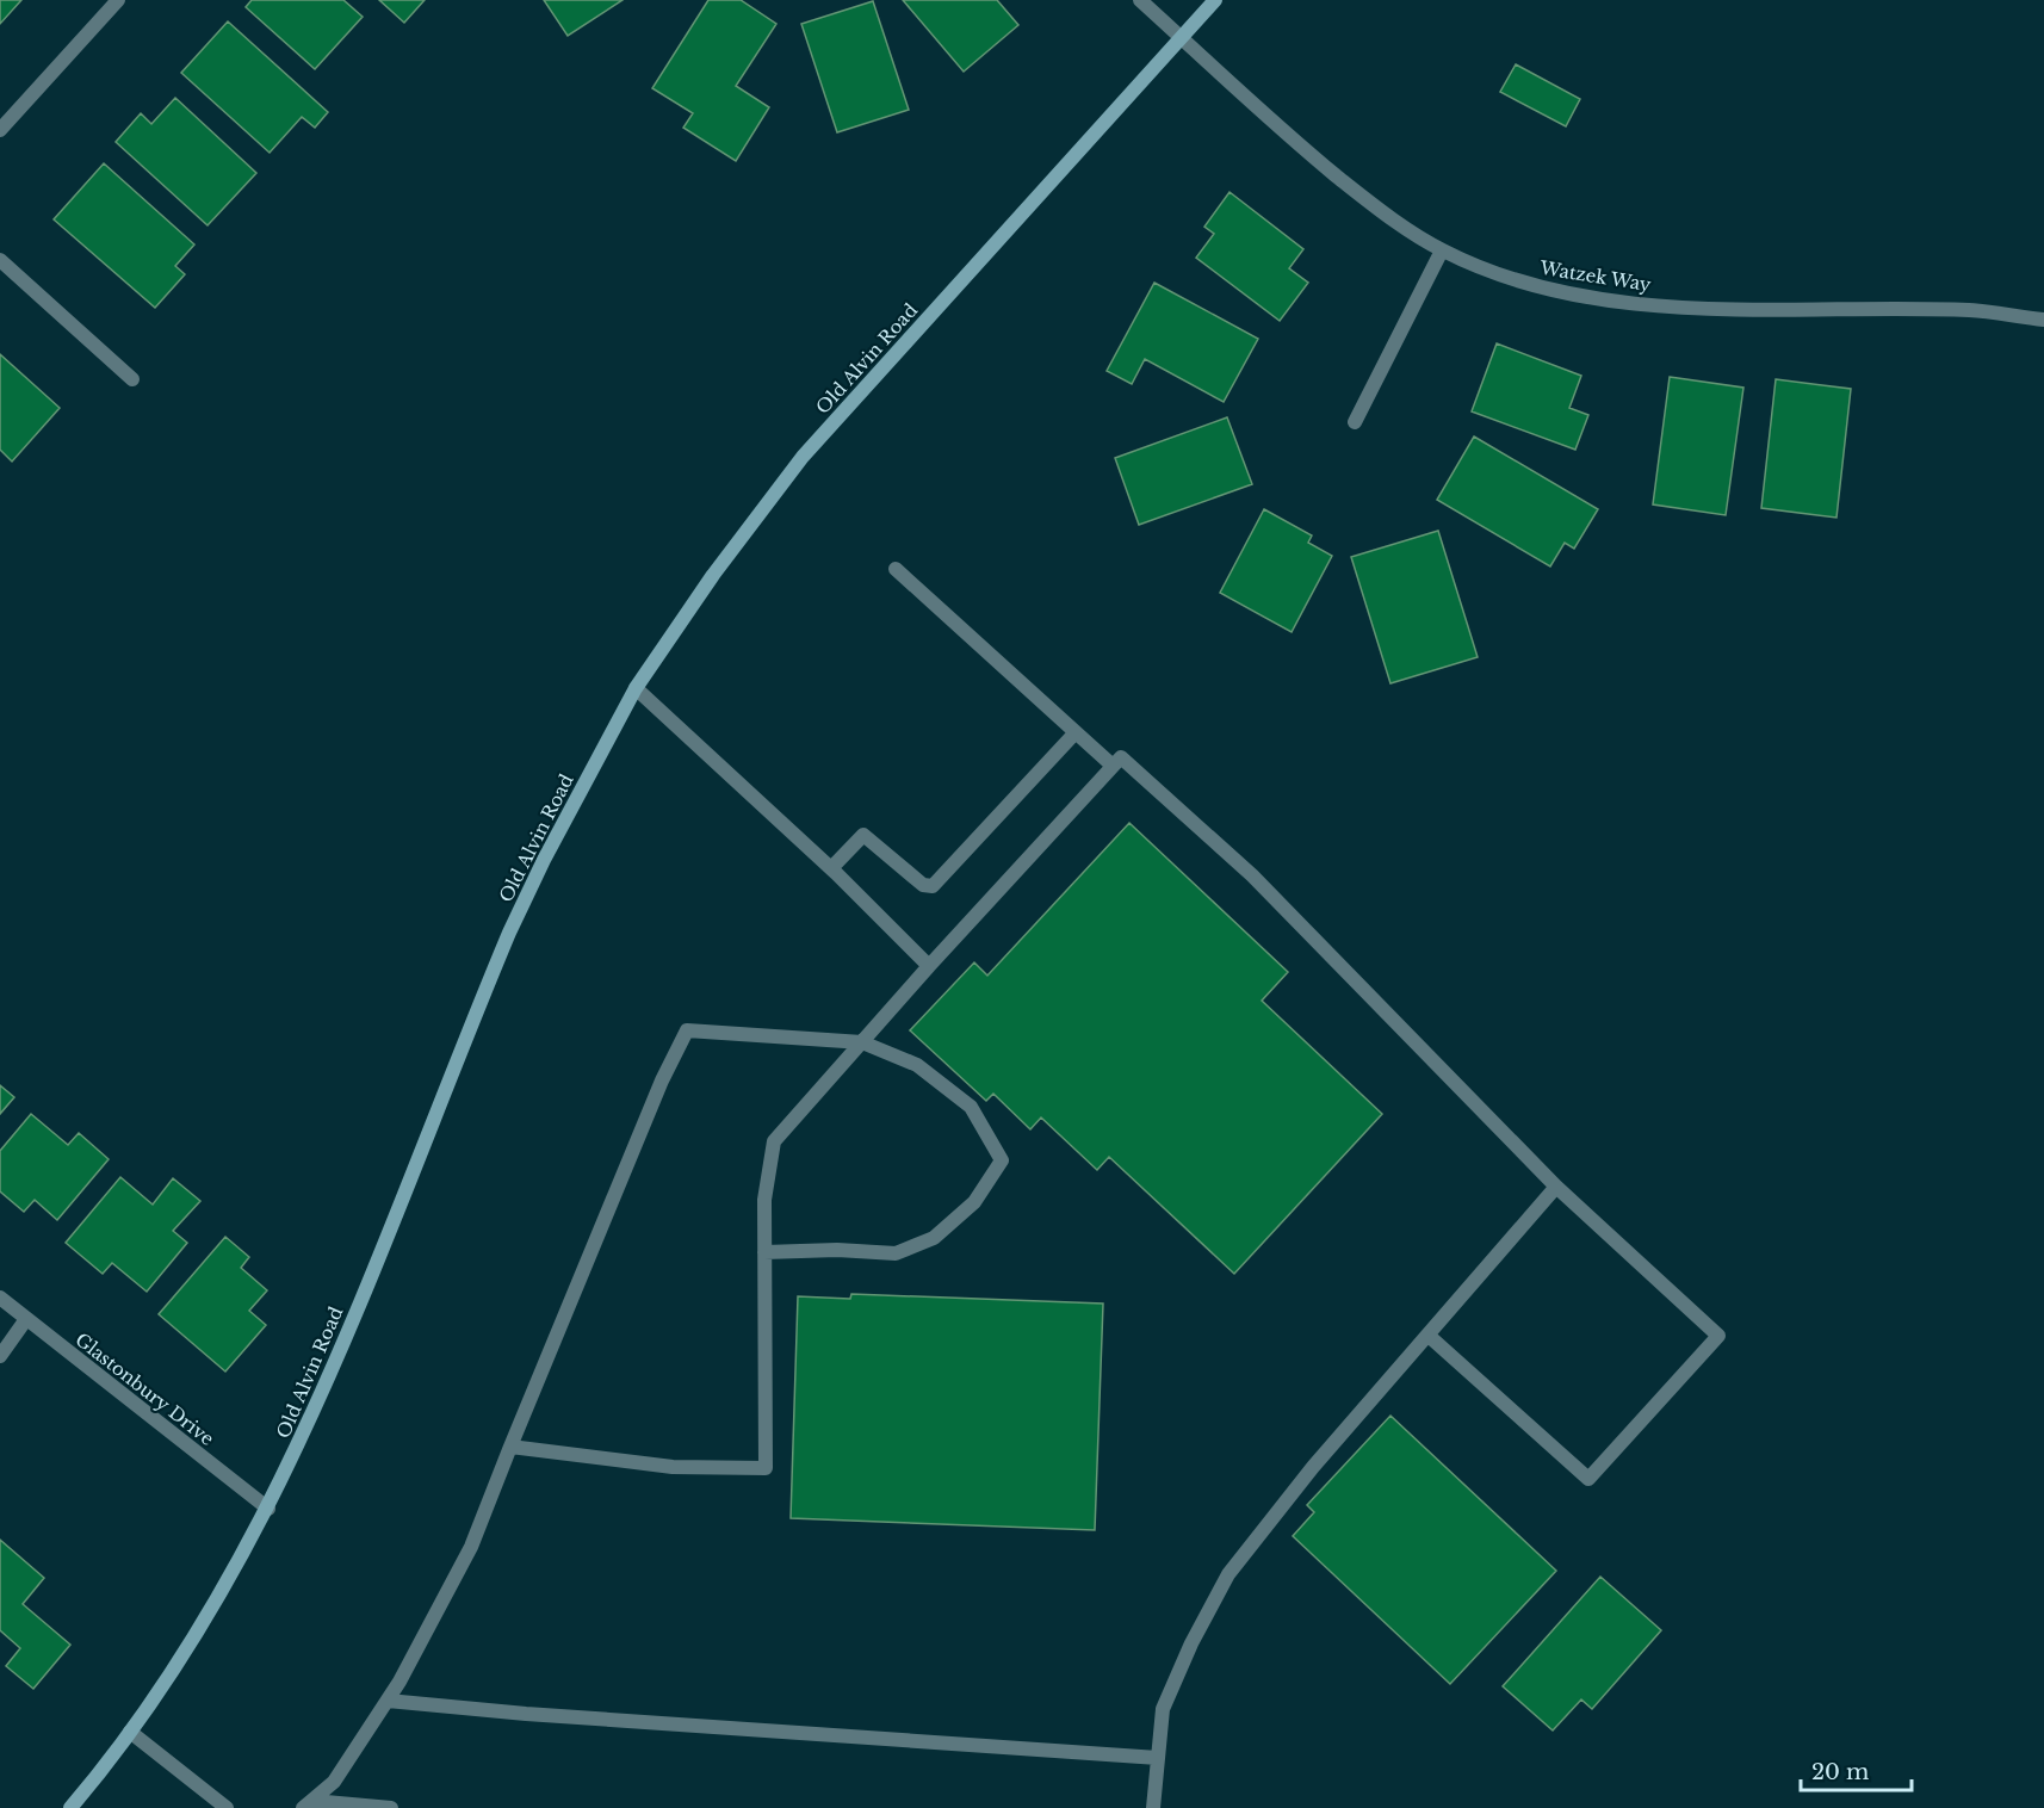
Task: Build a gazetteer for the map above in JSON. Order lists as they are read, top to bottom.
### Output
{
  "streets": {
    "street": ["Watzek Way", "Old Alvin Road", "Glastonbury Drive"]
  },
  "crossings": [
    ["Watzek Way", "Old Alvin Road"],
    ["Old Alvin Road", "Glastonbury Drive"]
  ],
  "scale_bar": "20 m"
}
